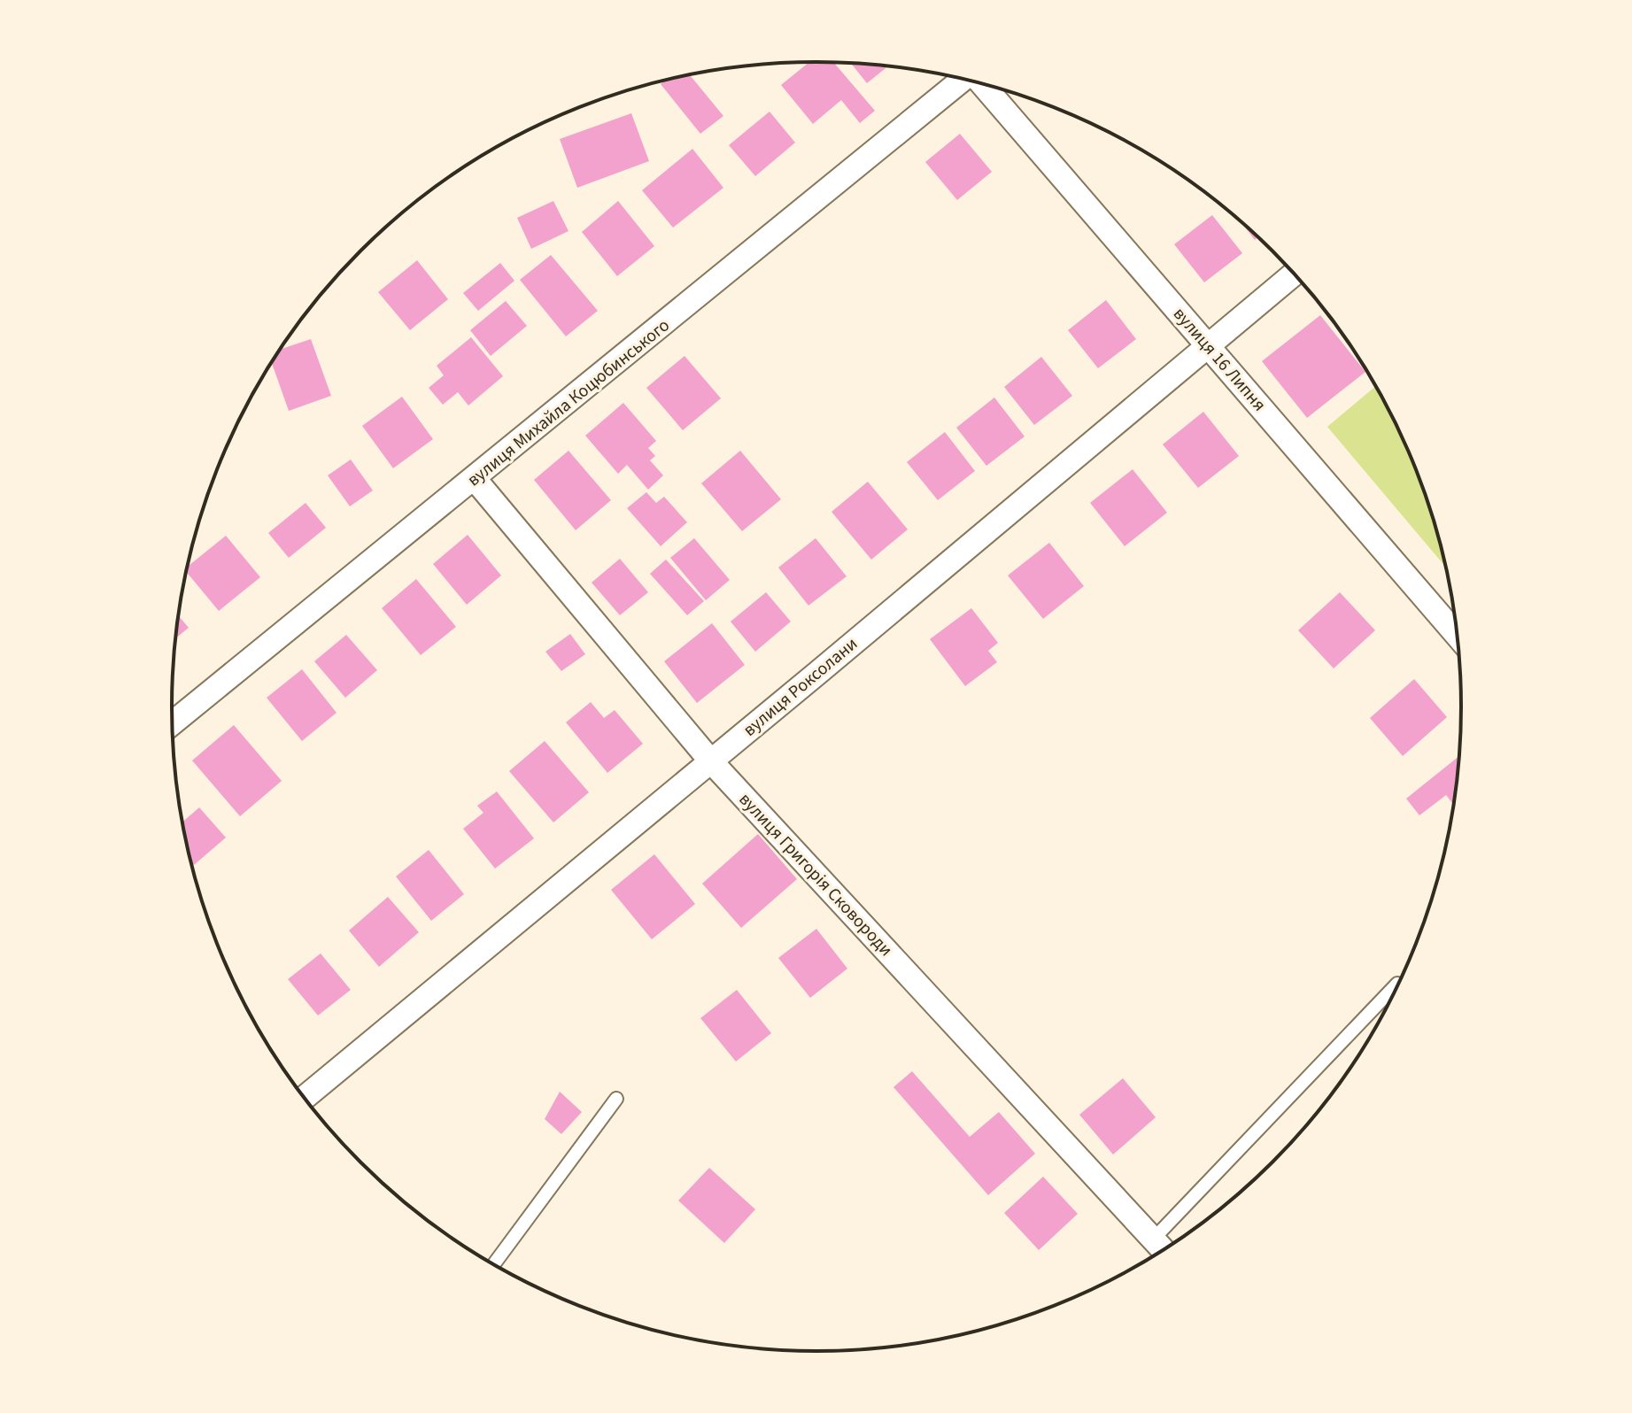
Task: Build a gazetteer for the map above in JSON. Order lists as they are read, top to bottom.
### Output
{
  "streets": {
    "street": [
      "вулиця 16 Липня",
      "вулиця Михайла Коцюбинського",
      "вулиця Роксолани",
      "вулиця Григорія Сковороди"
    ]
  },
  "crossings": [
    ["вулиця 16 Липня", "вулиця Роксолани"],
    ["вулиця Михайла Коцюбинського", "вулиця Григорія Сковороди"],
    ["вулиця Роксолани", "вулиця Григорія Сковороди"]
  ]
}
